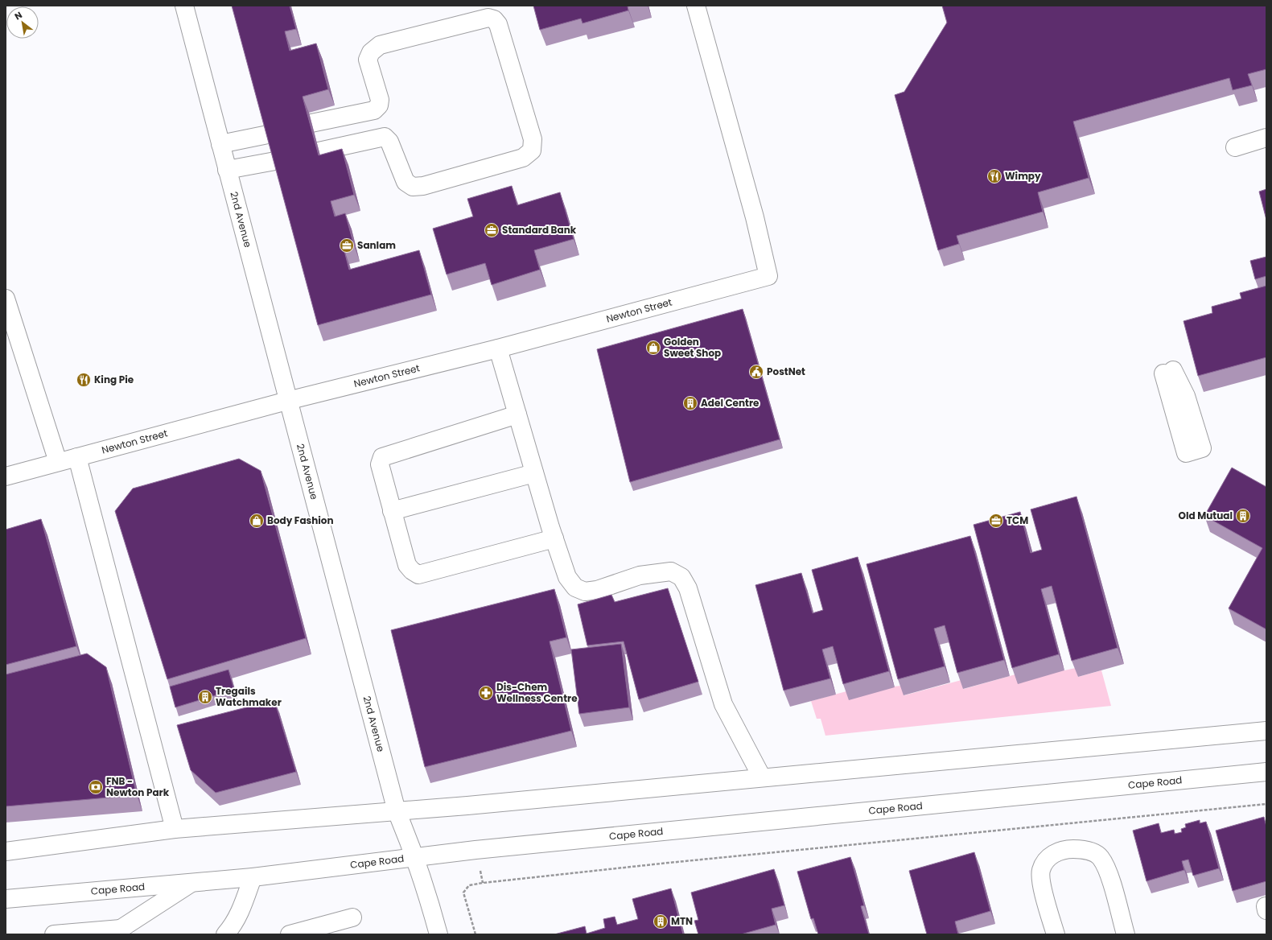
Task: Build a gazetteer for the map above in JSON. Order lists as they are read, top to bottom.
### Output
{
  "streets": {
    "main road": ["2nd Avenue", "Newton Street", "Cape Road"]
  },
  "crossings": [
    ["2nd Avenue", "Newton Street"],
    ["2nd Avenue", "Cape Road"]
  ],
  "places": {
    "restaurant": ["Wimpy", "King Pie"],
    "office": ["Standard Bank", "Sanlam", "TCM"],
    "shop": ["Golden Sweet Shop", "Body Fashion"],
    "public building": ["PostNet"],
    "building": [
      "Adel Centre",
      "Old Mutual",
      "Tregails Watchmaker",
      "MTN"
    ],
    "pharmacy": ["Dis-Chem Wellness Centre"],
    "bank": ["FNB - Newton Park"]
  },
  "north": "top left"
}
